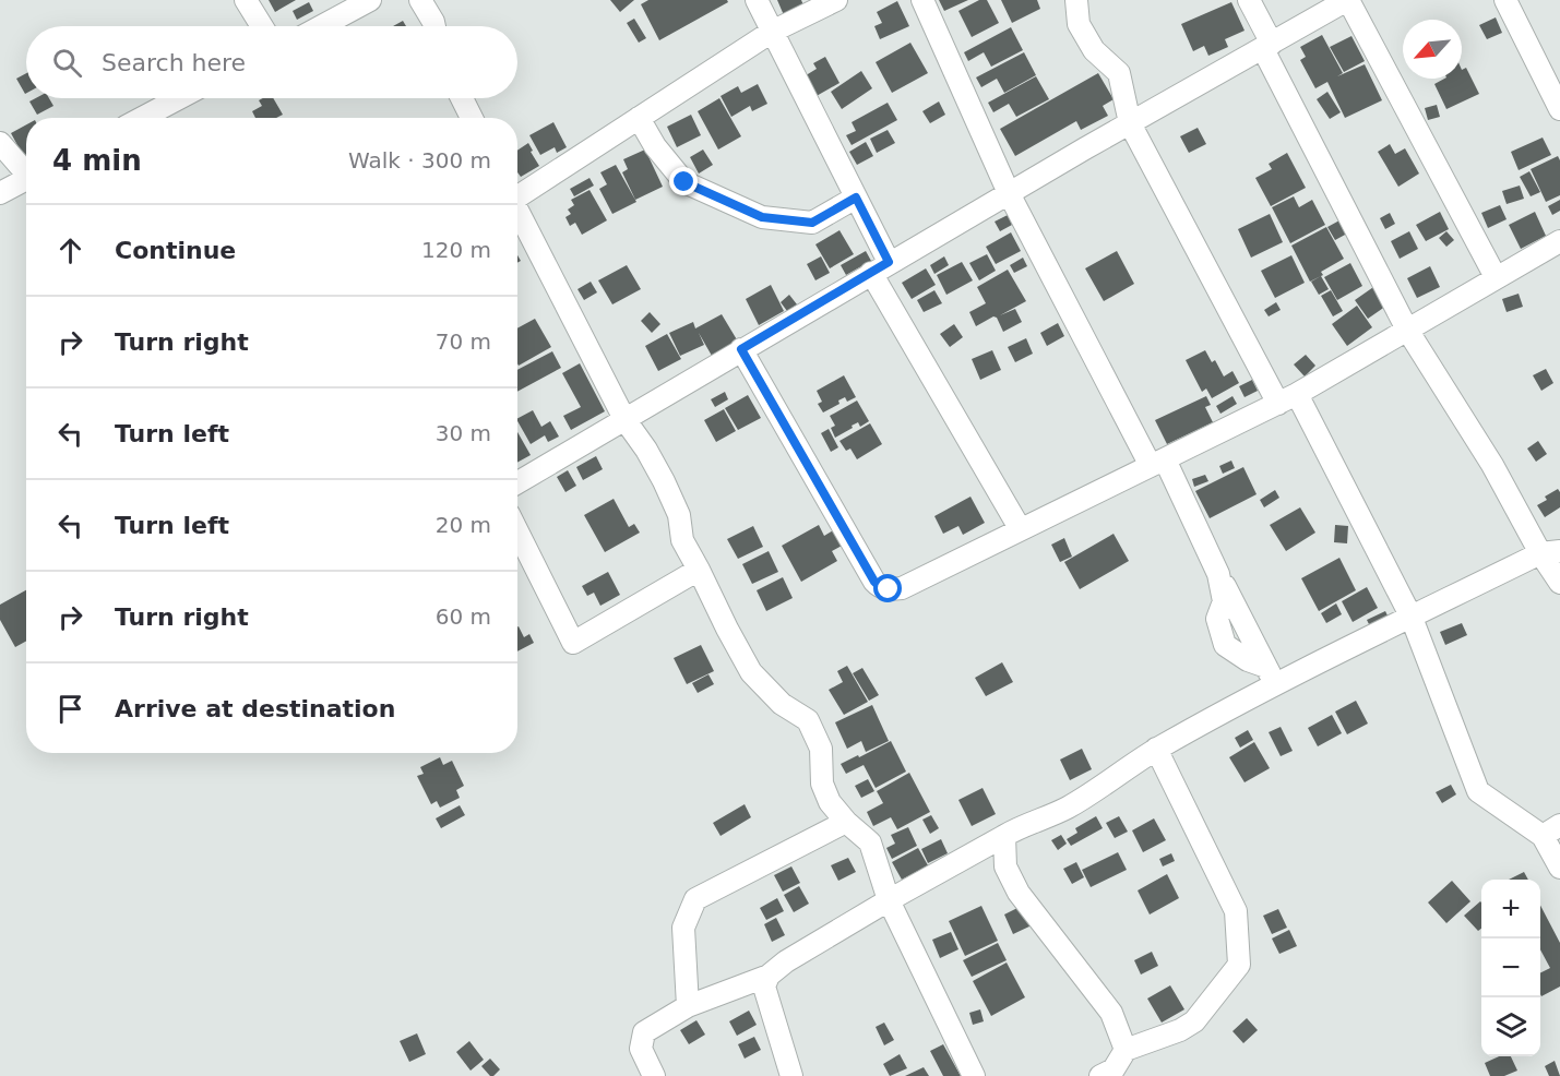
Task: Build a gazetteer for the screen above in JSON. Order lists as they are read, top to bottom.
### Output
{
  "north": "bottom left",
  "page": {
    "search": "Search here",
    "heading": ["4 min", "Walk · 300 m"],
    "list": [
      ["Continue", "120 m"],
      ["Turn right", "70 m"],
      ["Turn left", "30 m"],
      ["Turn left", "20 m"],
      ["Turn right", "60 m"],
      "Arrive at destination"
    ],
    "map_buttons": ["+", "−"]
  }
}
